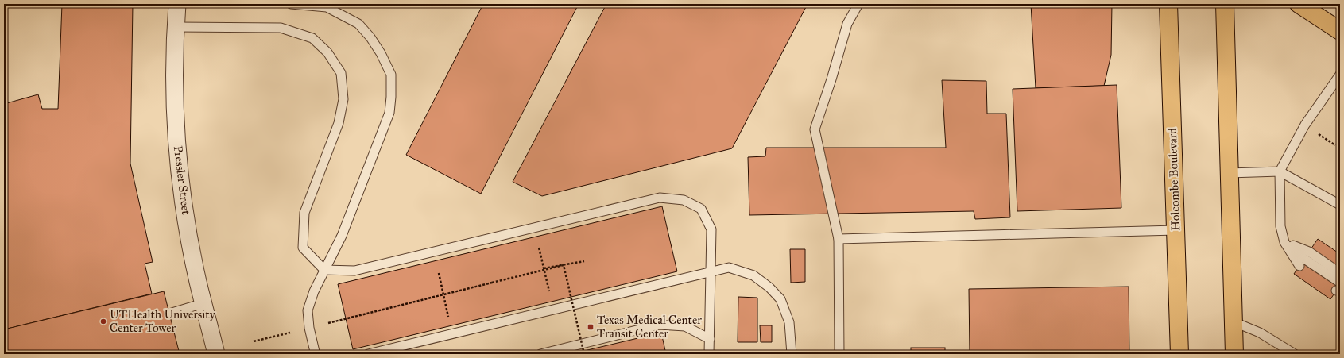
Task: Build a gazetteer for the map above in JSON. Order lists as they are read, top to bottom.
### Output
{
  "streets": {
    "main road": ["Holcombe Boulevard"],
    "street": ["Pressler Street"]
  },
  "places": {
    "other": ["UTHealth University Center Tower"],
    "transit": ["Texas Medical Center Transit Center"]
  }
}
